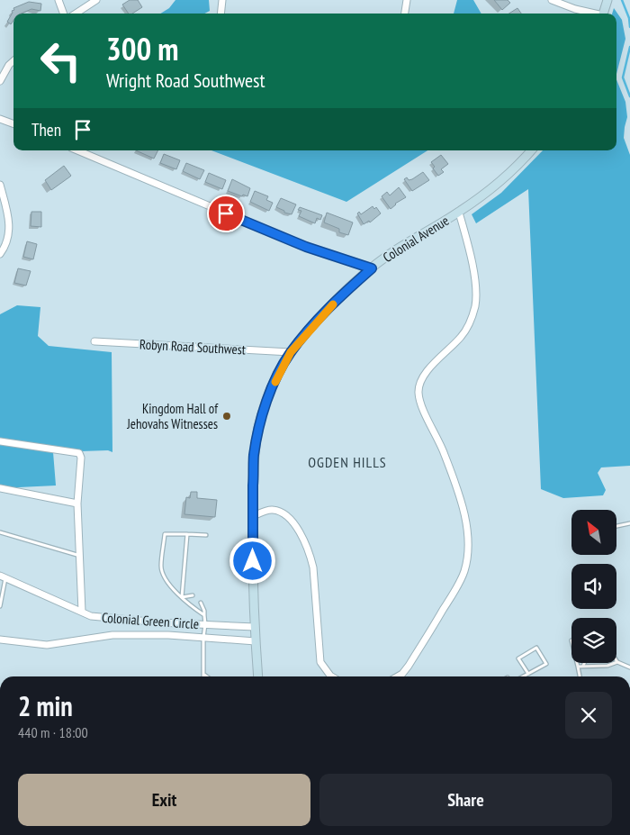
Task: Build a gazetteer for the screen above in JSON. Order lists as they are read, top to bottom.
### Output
{
  "streets": {
    "main road": ["Colonial Avenue"],
    "street": ["Robyn Road Southwest", "Colonial Green Circle"]
  },
  "crossings": [
    ["Colonial Avenue", "Robyn Road Southwest"],
    ["Colonial Avenue", "Colonial Green Circle"]
  ],
  "districts": ["OGDEN HILLS"],
  "places": ["Kingdom Hall of Jehovahs Witnesses"],
  "north": "top left",
  "page": {
    "turn": ["300 m", "Wright Road Southwest"],
    "then": "Then",
    "heading": ["2 min", "440 m · 18:00"],
    "buttons": ["Exit", "Share"]
  }
}
